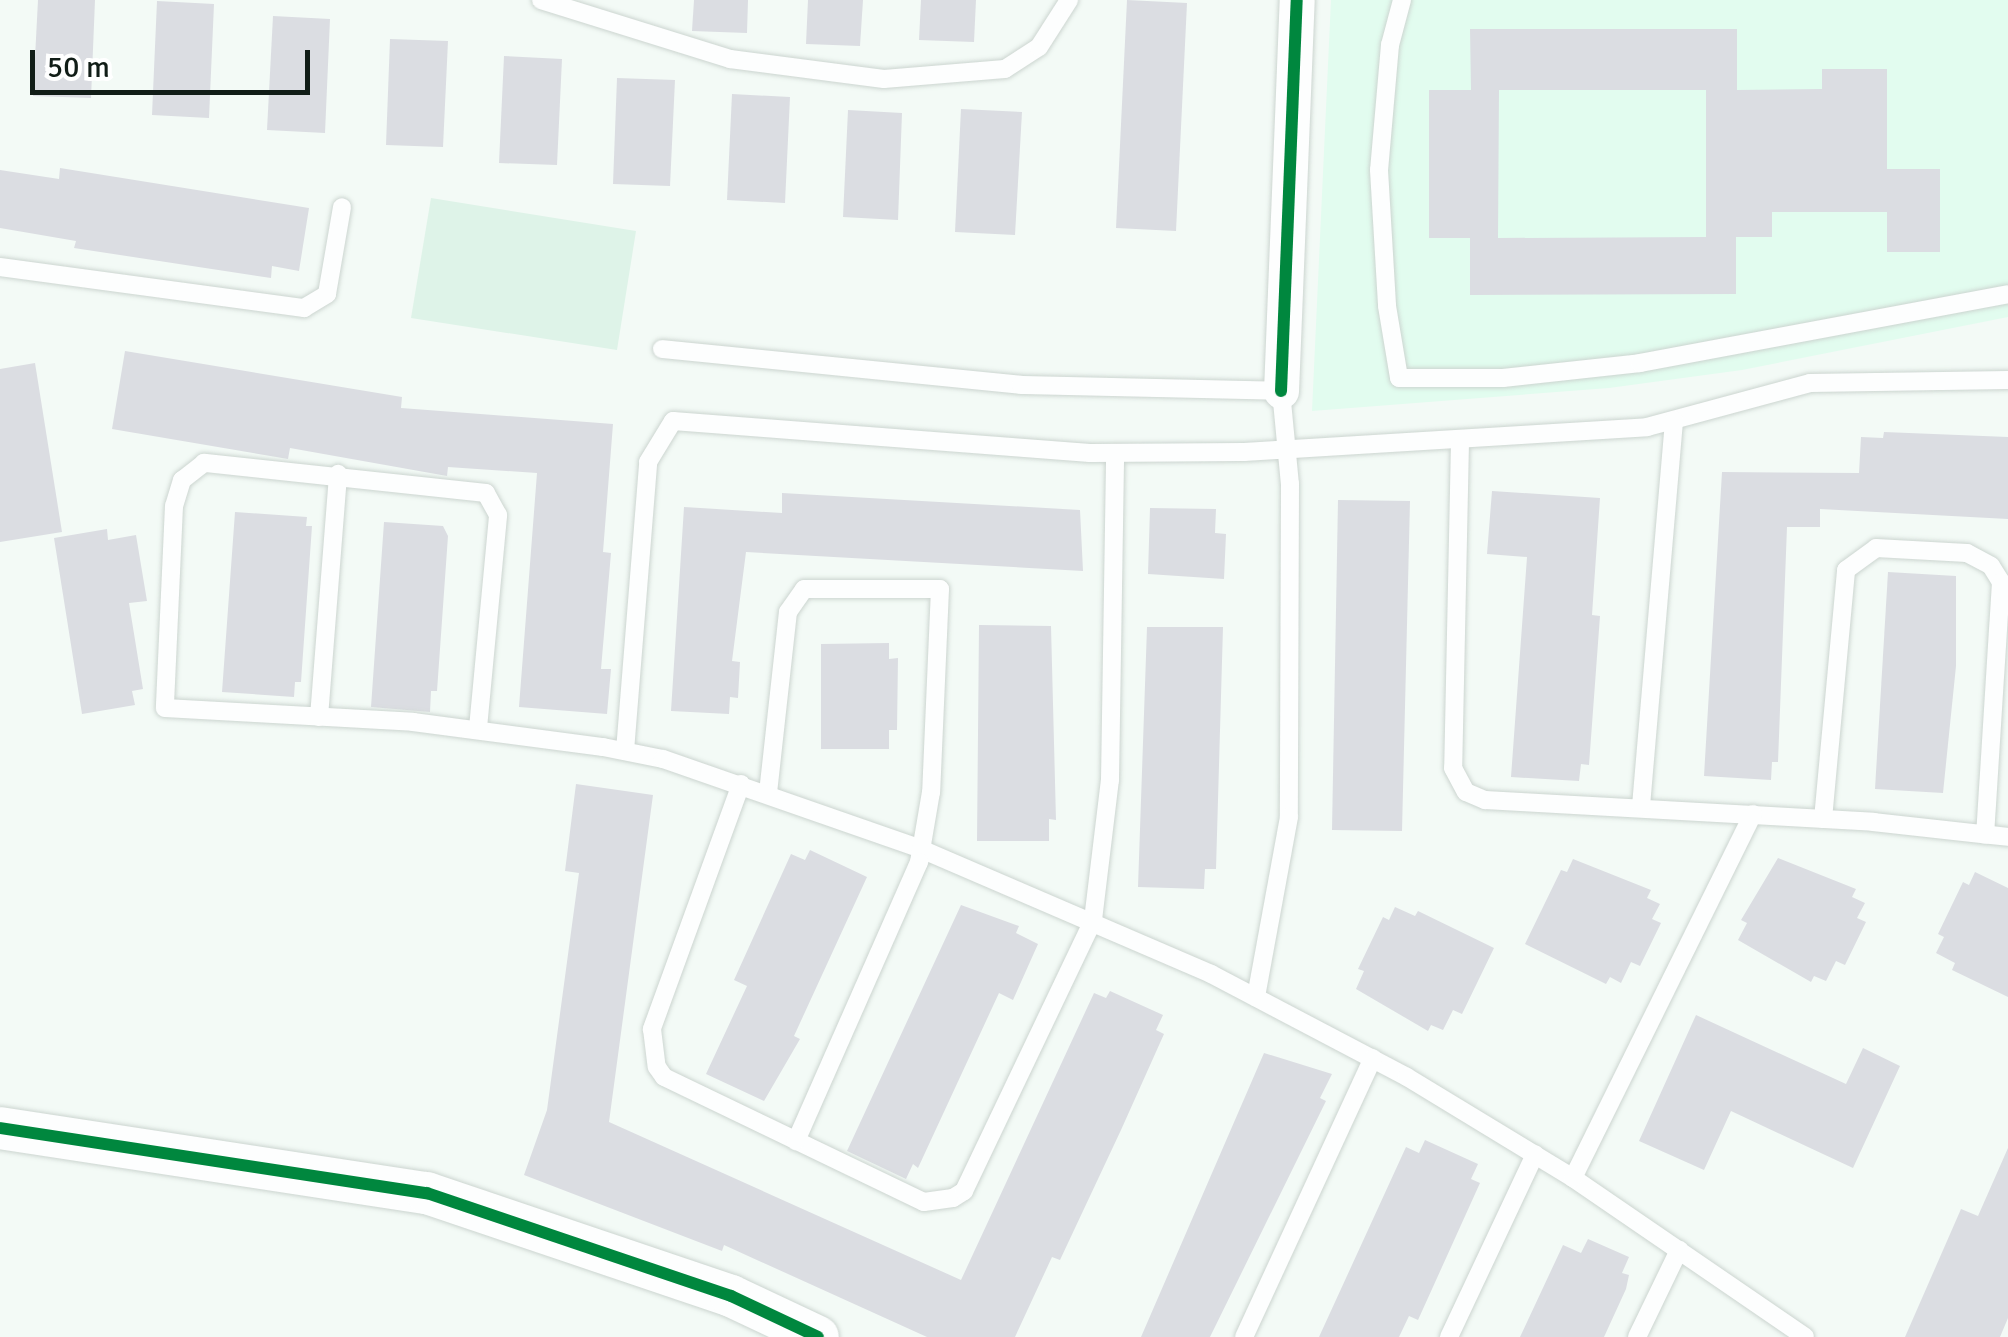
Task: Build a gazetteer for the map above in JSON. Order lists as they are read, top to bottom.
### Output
{
  "scale_bar": "50 m"
}
